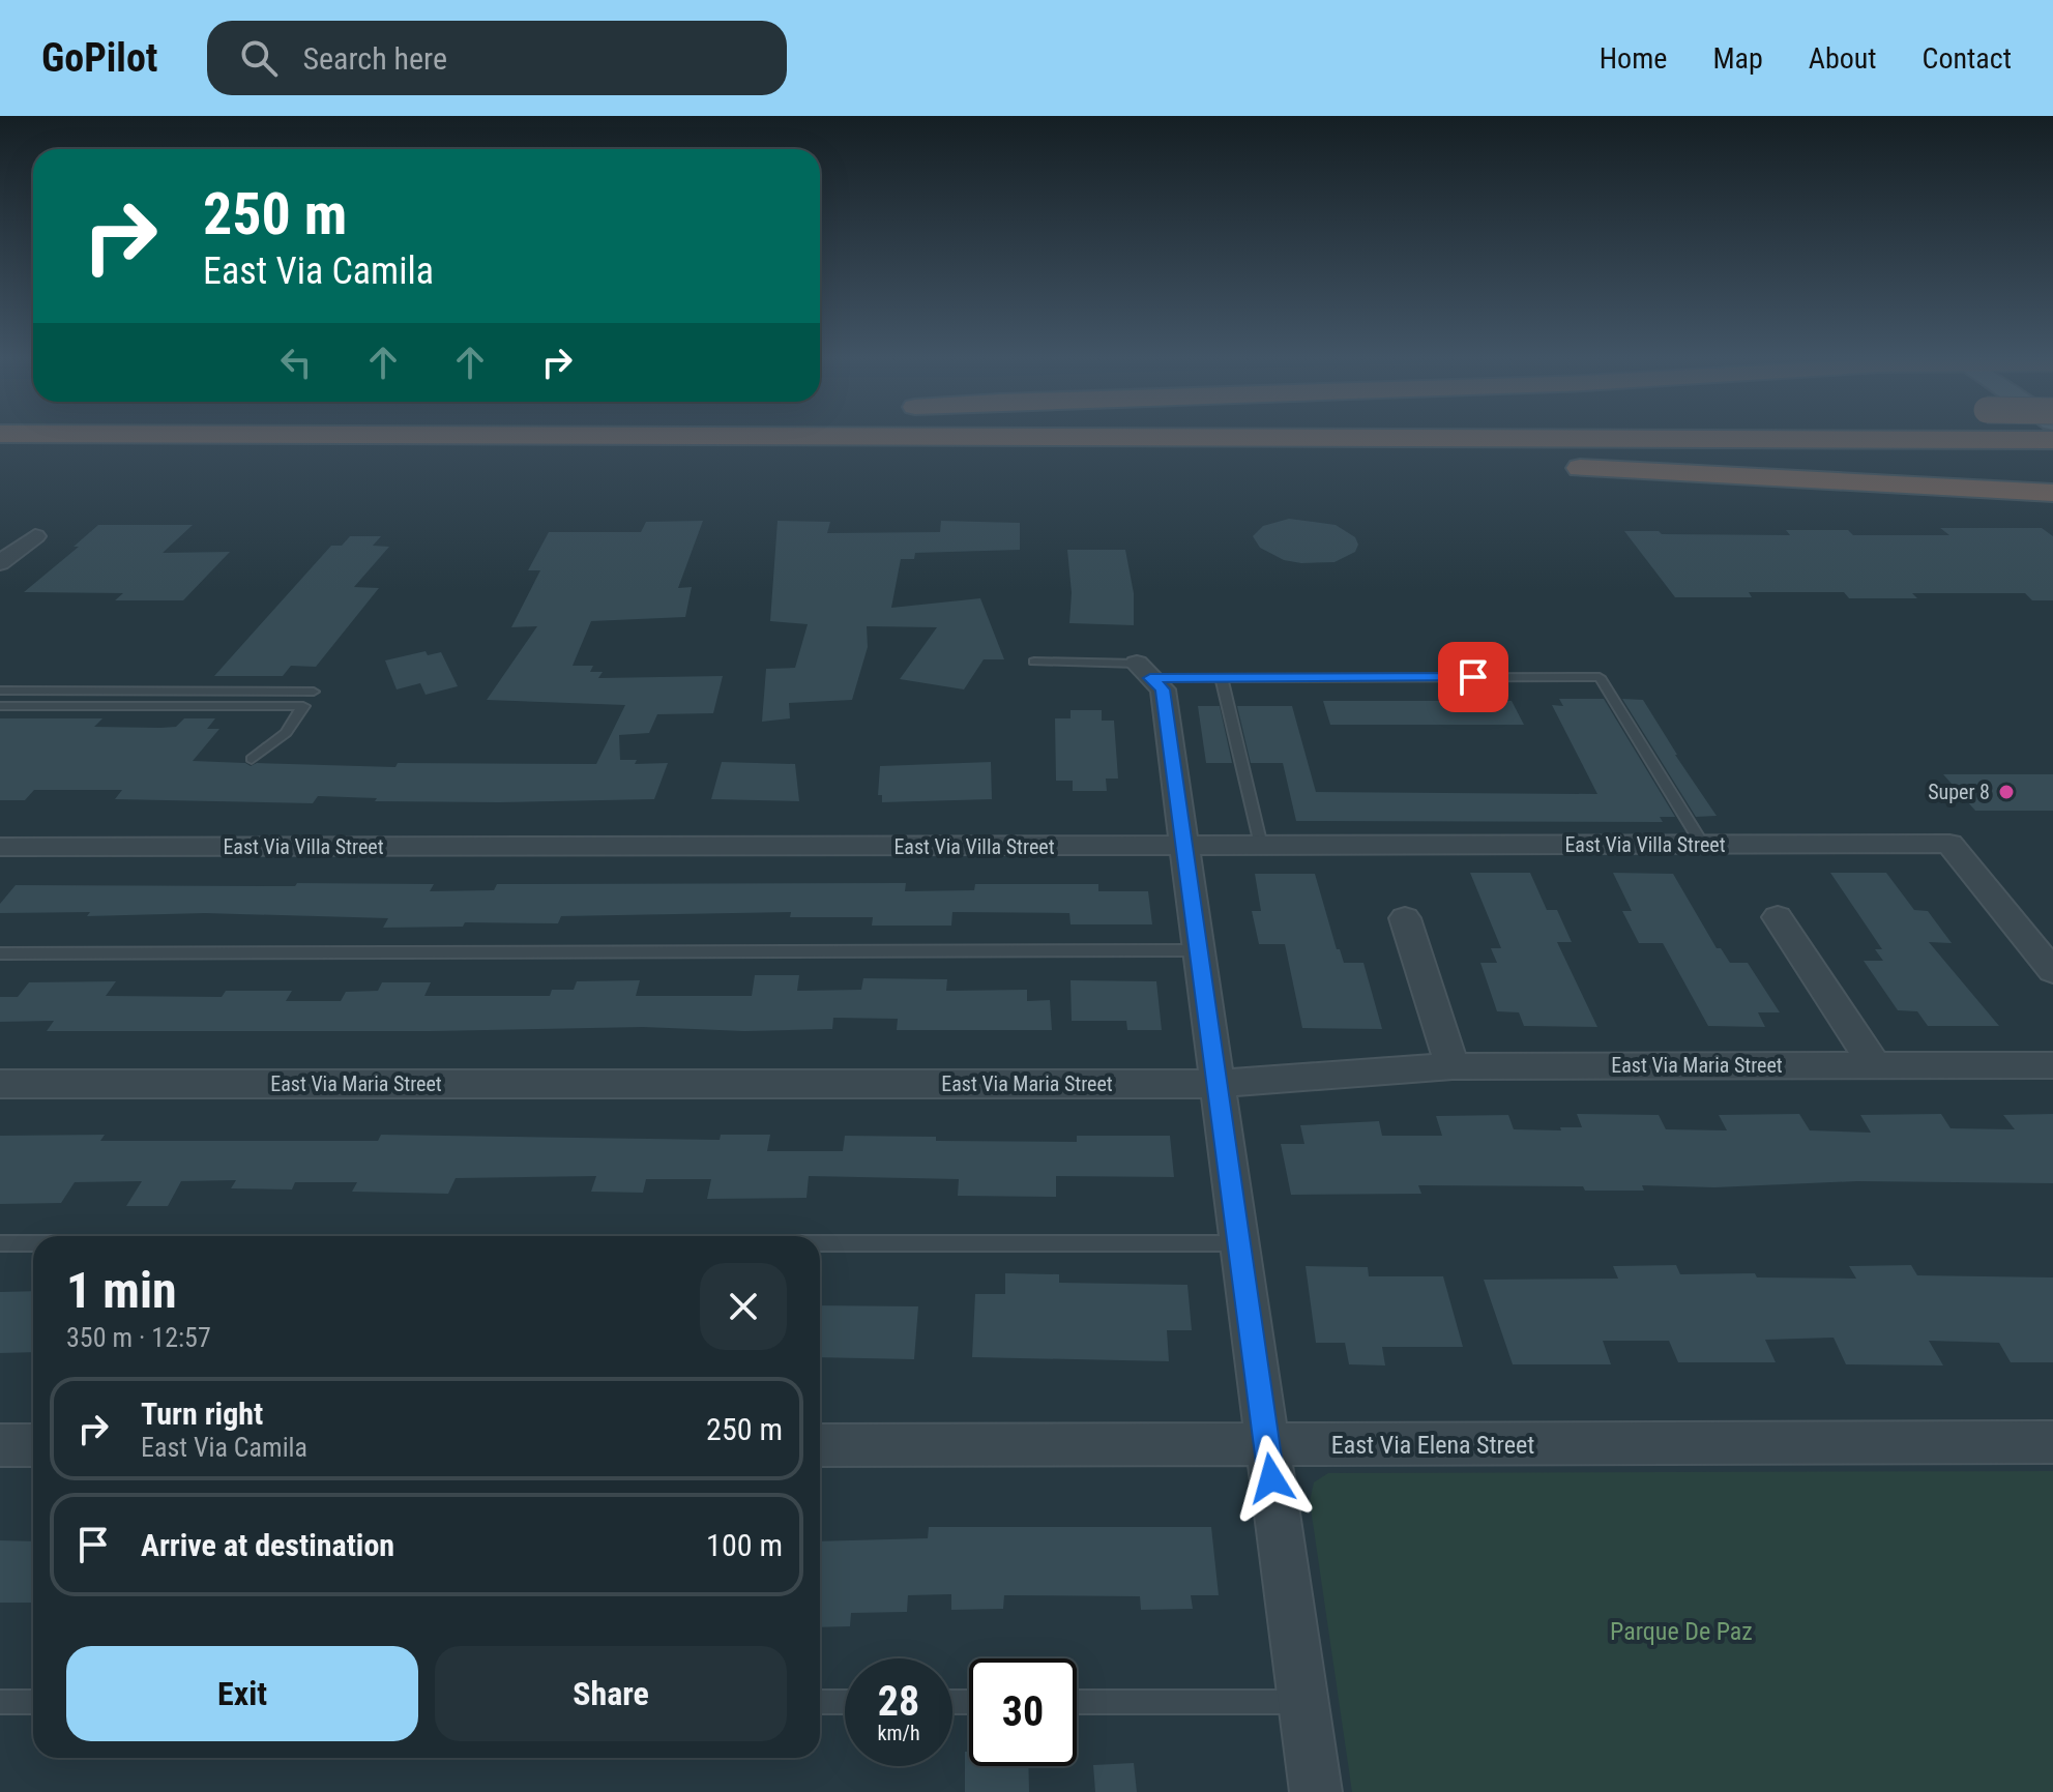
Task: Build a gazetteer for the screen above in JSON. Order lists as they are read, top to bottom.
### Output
{
  "streets": {
    "street": ["East Via Villa Street", "East Via Maria Street", "East Via Elena Street"]
  },
  "parks": ["Parque De Paz"],
  "places": ["Super 8"],
  "page": {
    "header": "GoPilot",
    "search": "Search here",
    "nav": [
      "Home",
      "Map",
      "About",
      "Contact"
    ],
    "turn": ["250 m", "East Via Camila"],
    "heading": ["1 min", "350 m · 12:57"],
    "list": [
      {
        "name": "Turn right",
        "note": "East Via Camila",
        "value": "250 m"
      },
      {
        "name": "Arrive at destination",
        "value": "100 m"
      }
    ],
    "buttons": ["Exit", "Share"],
    "speed": "28 km/h",
    "limit": "30"
  }
}
